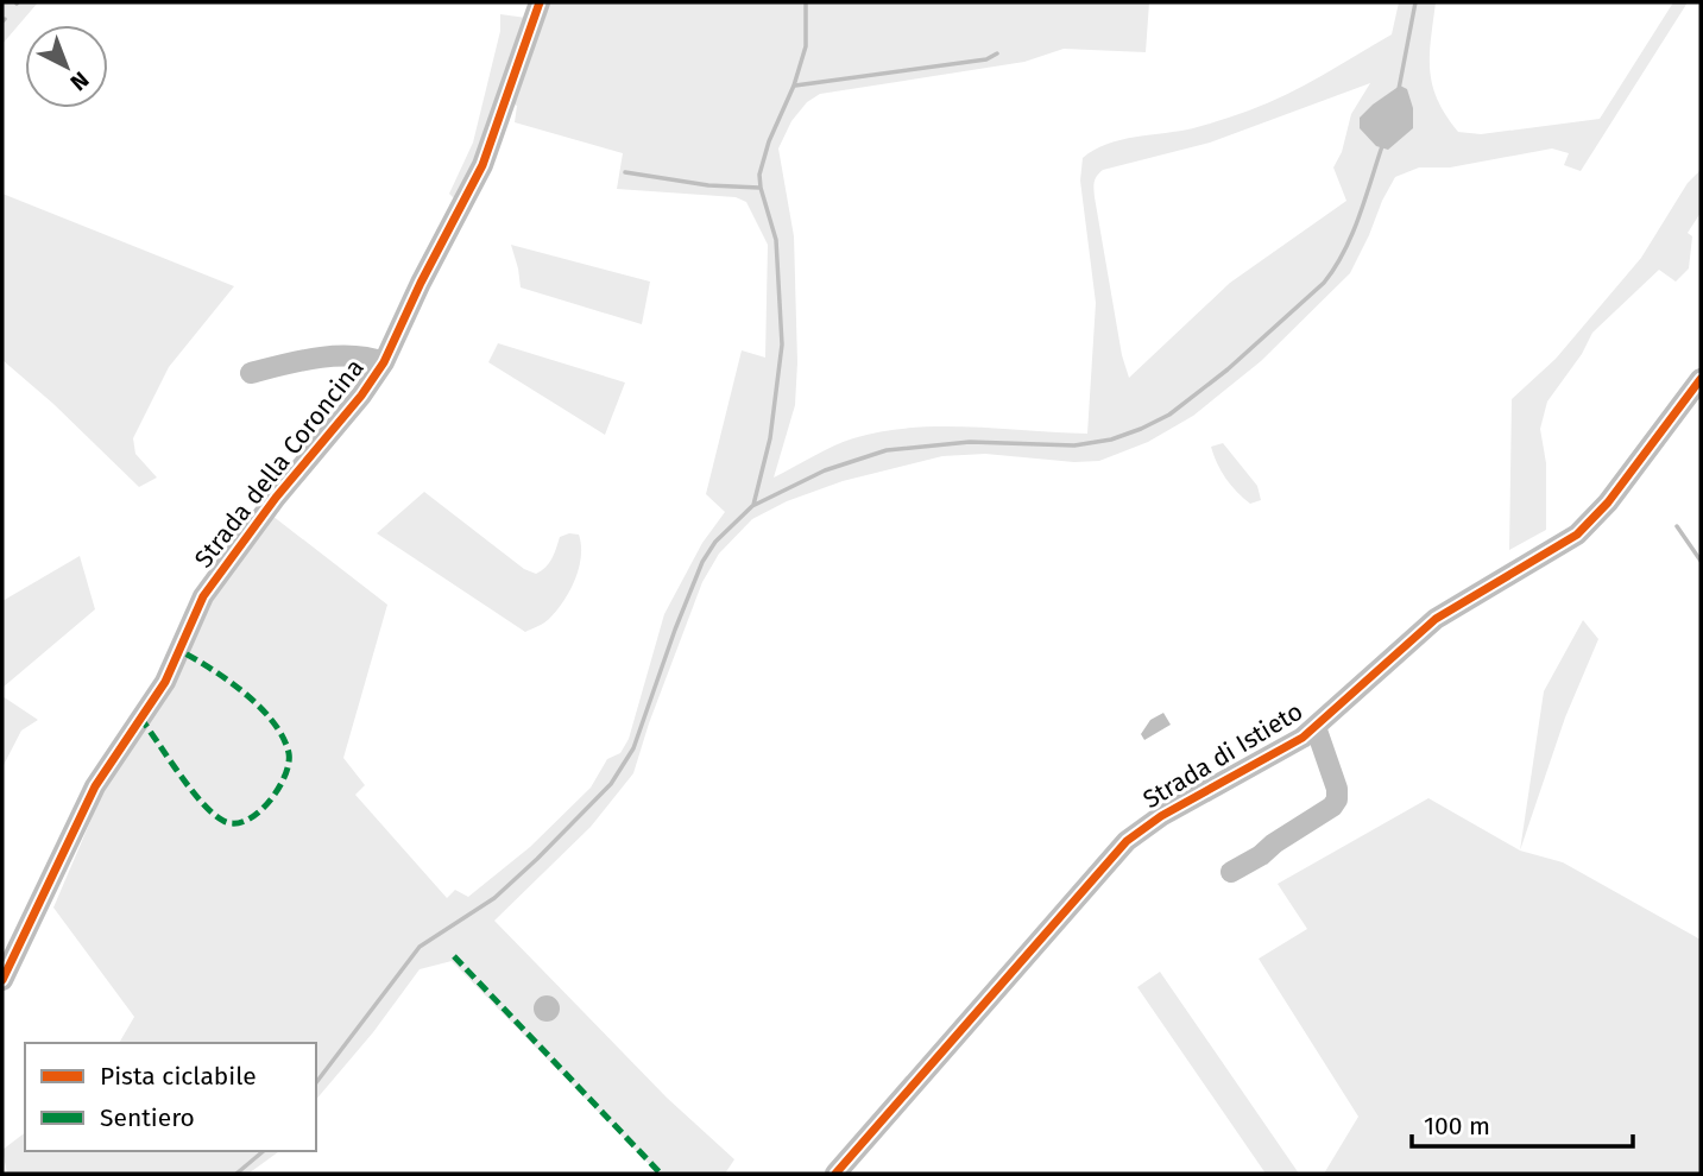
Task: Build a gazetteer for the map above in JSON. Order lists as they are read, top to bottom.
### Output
{
  "streets": {
    "street": ["Strada della Coroncina", "Strada di Istieto"]
  },
  "legend": ["Pista ciclabile", "Sentiero"],
  "scale_bar": "100 m",
  "north": "bottom right"
}
